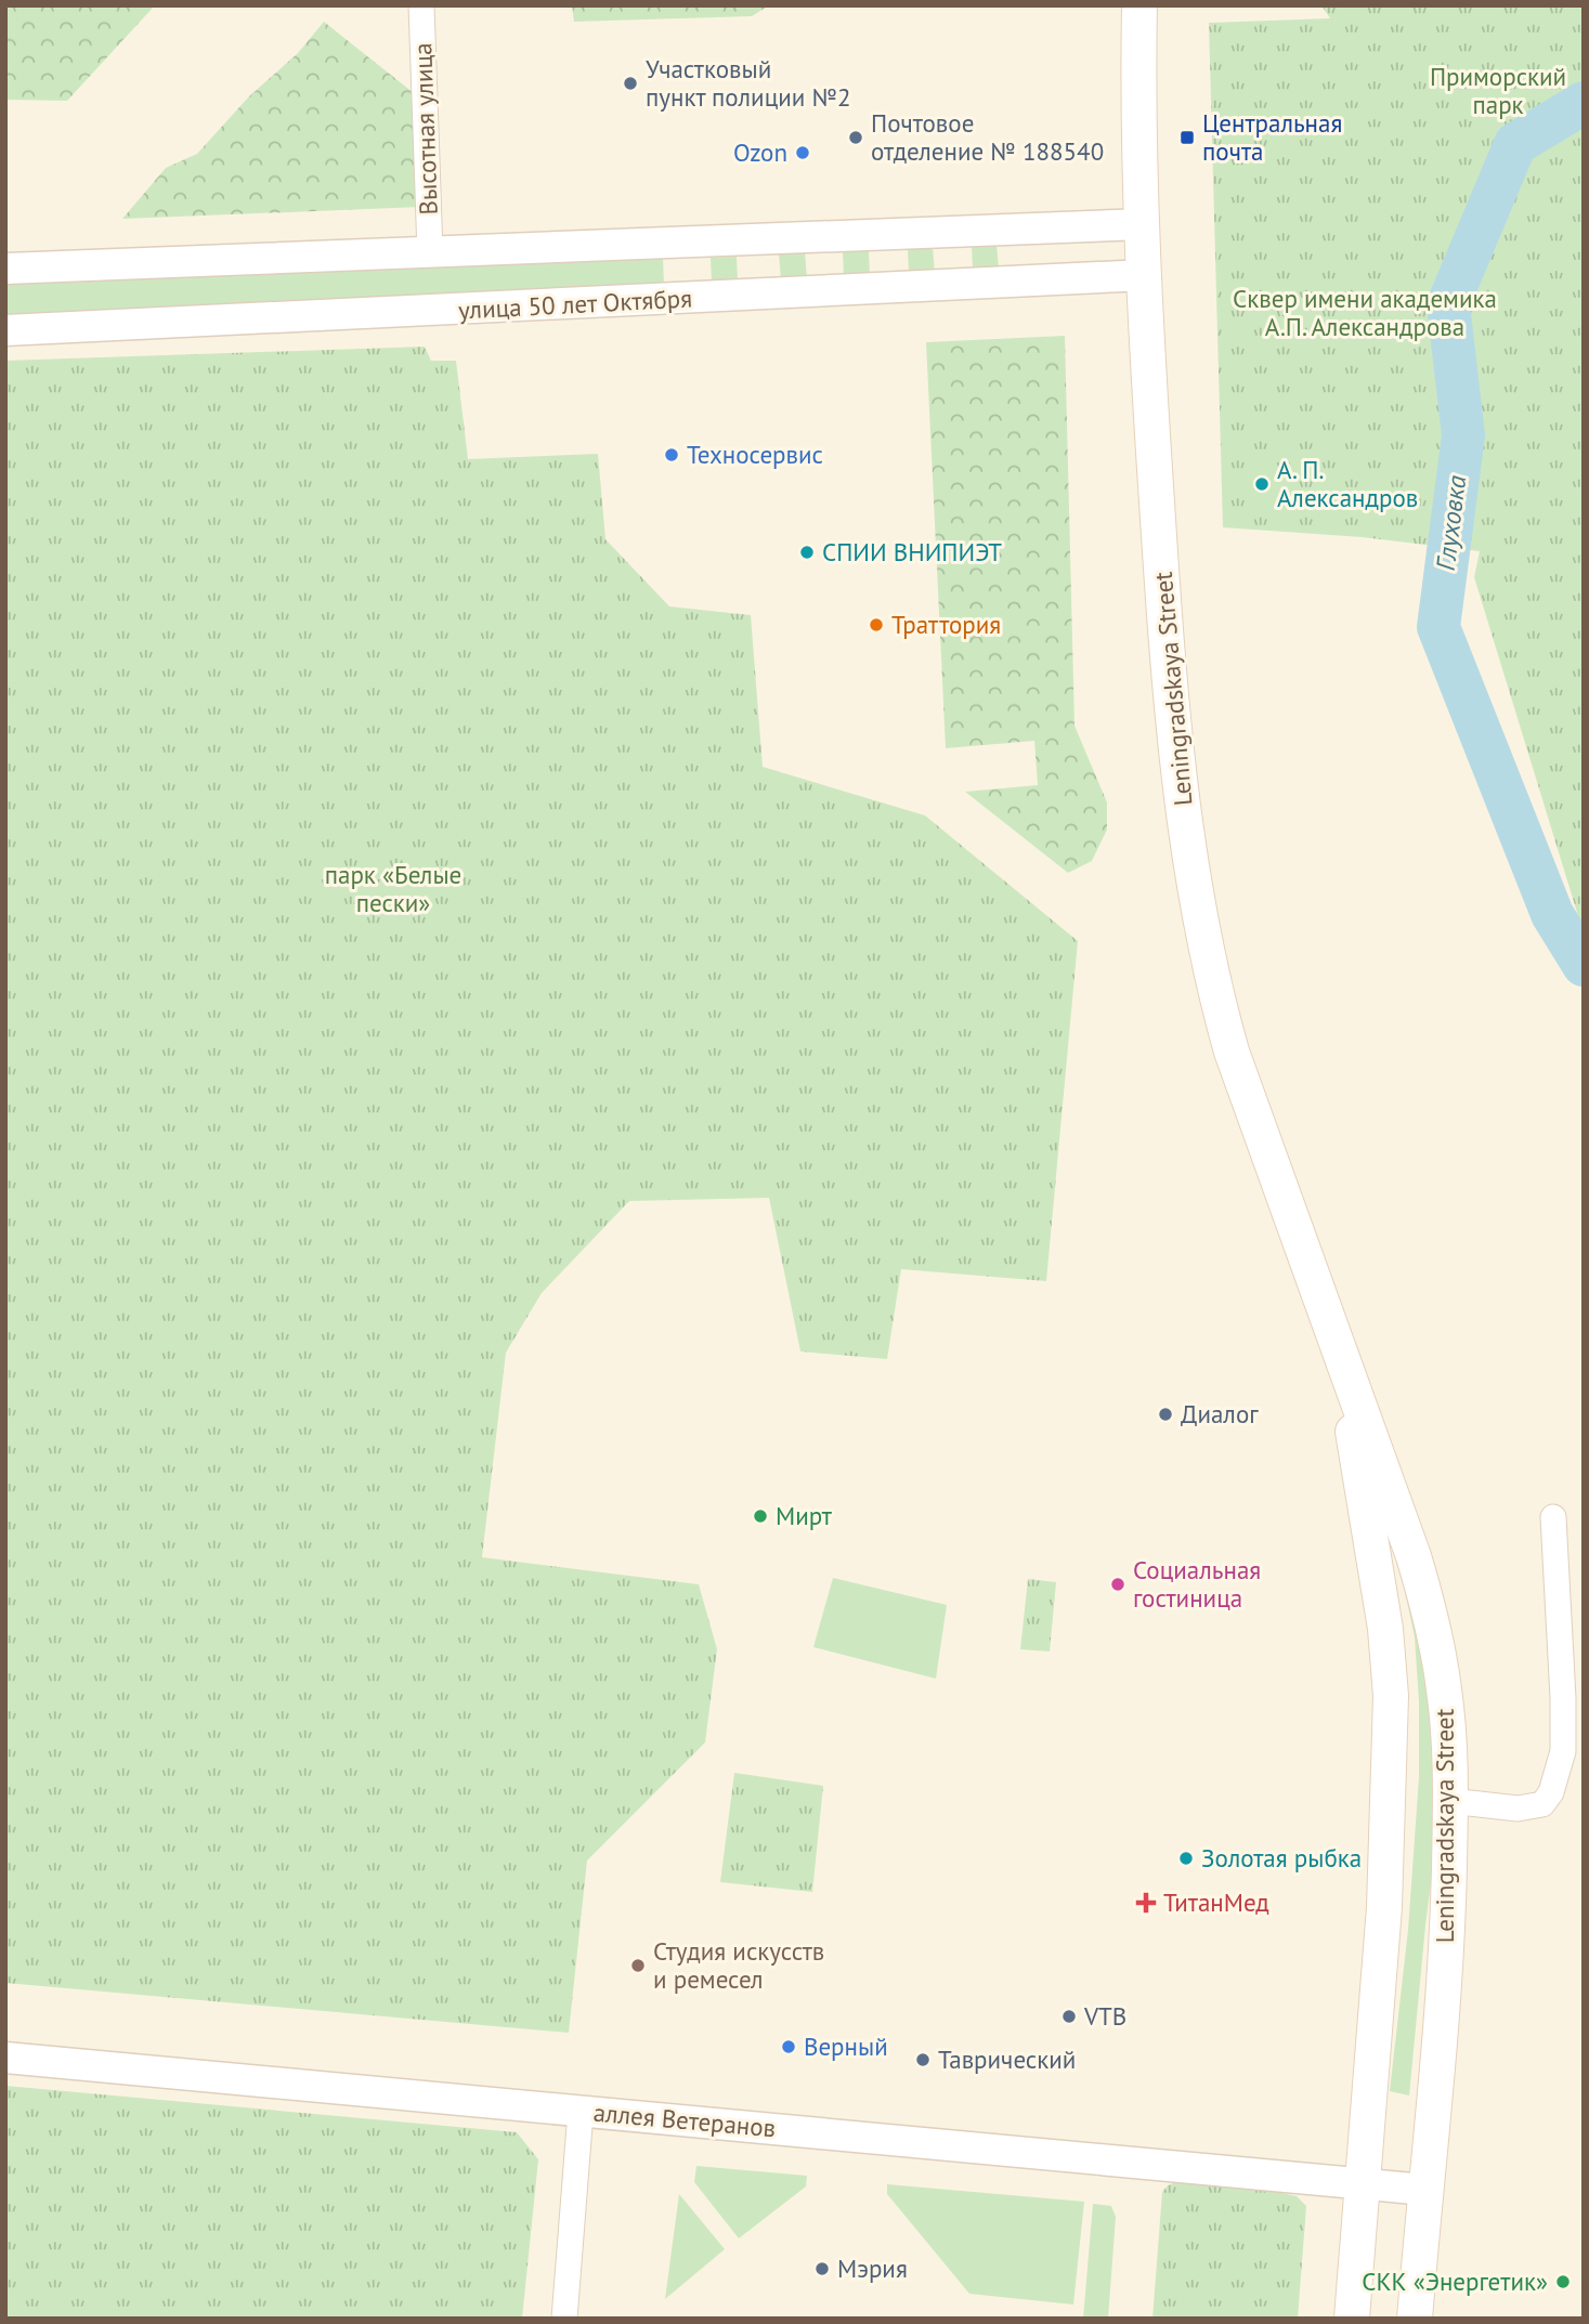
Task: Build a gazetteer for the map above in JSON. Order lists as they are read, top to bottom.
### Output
{
  "streets": {
    "main road": ["Leningradskaya Street"],
    "street": ["Высотная улица", "улица 50 лет Октября", "аллея Ветеранов"]
  },
  "crossings": [
    ["улица 50 лет Октября", "Leningradskaya Street"],
    ["Leningradskaya Street", "аллея Ветеранов"]
  ],
  "water": ["Глуховка"],
  "parks": ["Приморский парк", "Сквер имени академика А.П. Александрова", "парк «Белые пески»"],
  "places": {
    "other": [
      "Участковый пункт полиции №2",
      "Почтовое отделение № 188540",
      "Ozon",
      "Техносервис",
      "А. П. Александров",
      "СПИИ ВНИПИЭТ",
      "Траттория",
      "Диалог",
      "Мирт",
      "Социальная гостиница",
      "Золотая рыбка",
      "Студия искусств и ремесел",
      "VTB",
      "Верный",
      "Таврический",
      "Мэрия",
      "СКК «Энергетик»"
    ],
    "transit": ["Центральная почта"],
    "health": ["ТитанМед"]
  }
}
